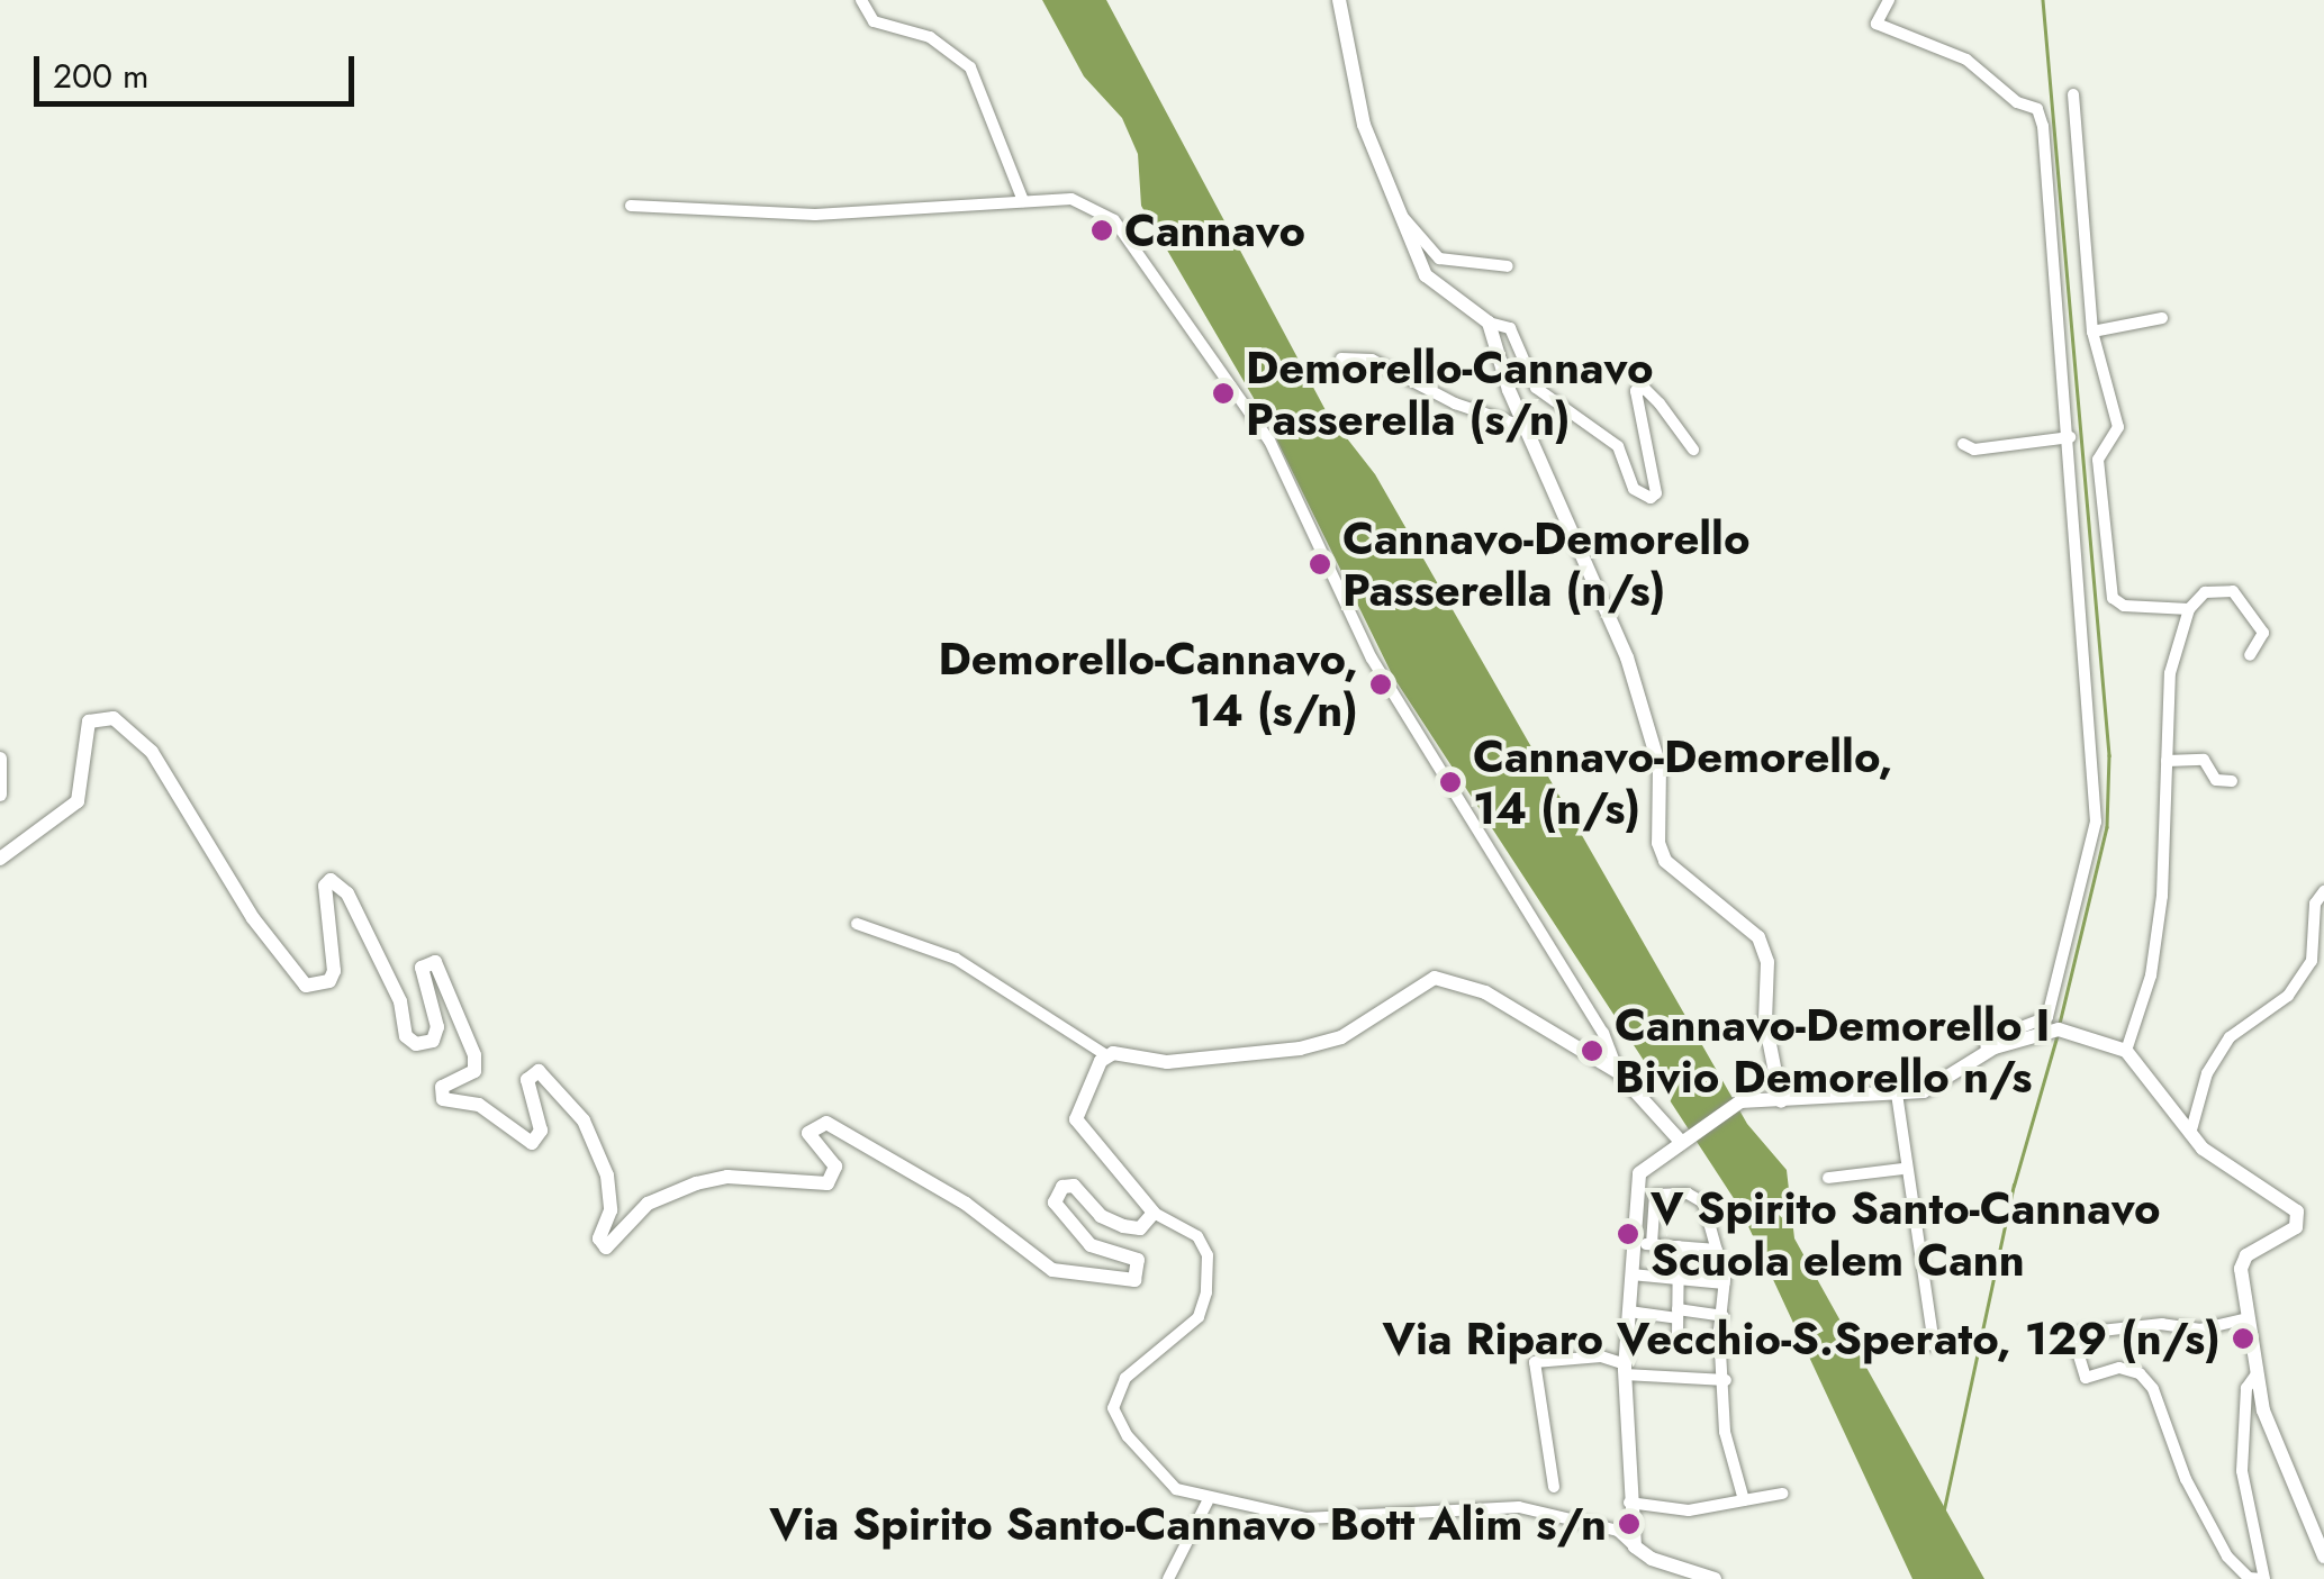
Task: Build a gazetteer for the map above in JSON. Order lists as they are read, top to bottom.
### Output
{
  "places": [
    "Cannavo",
    "Demorello-Cannavo Passerella (s/n)",
    "Cannavo-Demorello Passerella (n/s)",
    "Demorello-Cannavo, 14 (s/n)",
    "Cannavo-Demorello, 14 (n/s)",
    "Cannavo-Demorello I Bivio Demorello n/s",
    "V Spirito Santo-Cannavo Scuola elem Cann",
    "Via Riparo Vecchio-S.Sperato, 129 (n/s)",
    "Via Spirito Santo-Cannavo Bott Alim s/n"
  ],
  "scale_bar": "200 m"
}
